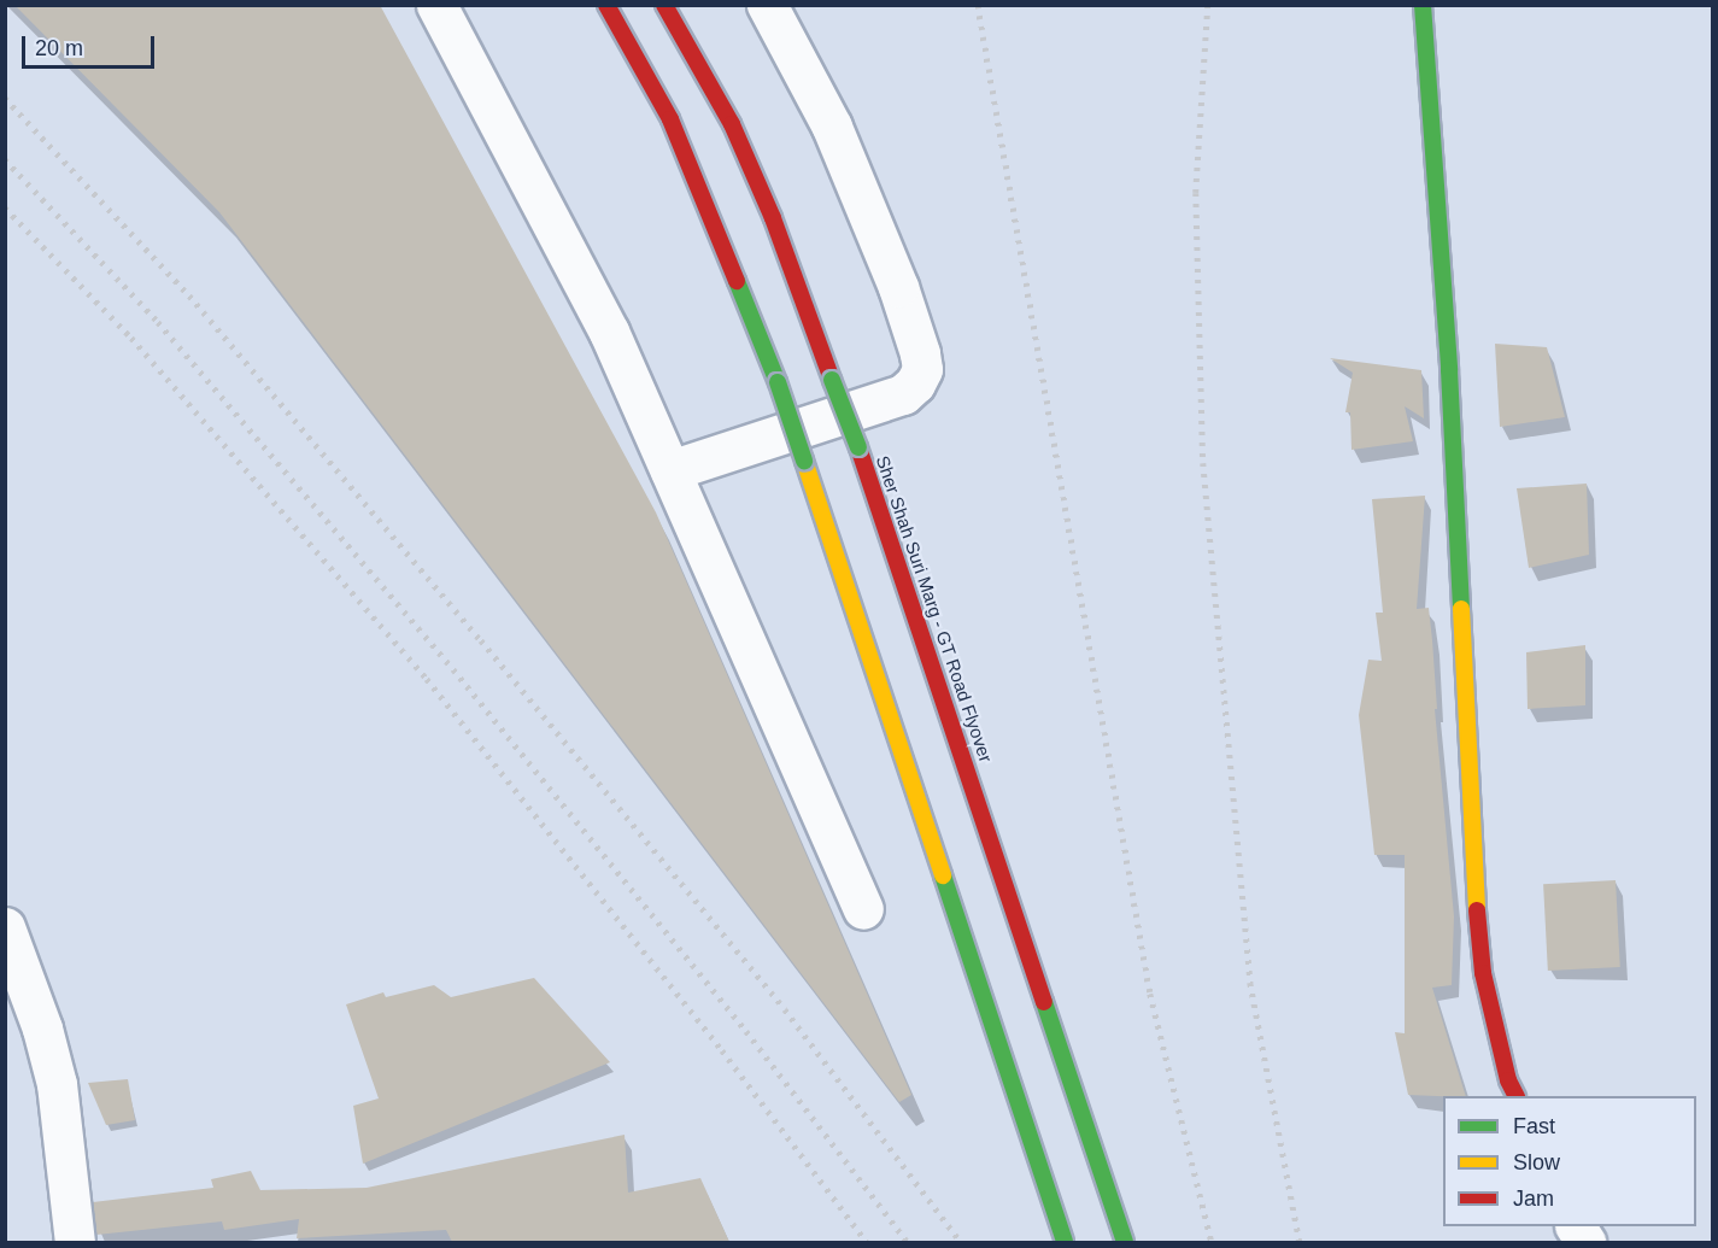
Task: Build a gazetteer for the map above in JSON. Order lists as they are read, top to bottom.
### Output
{
  "streets": {
    "main road": ["Sher Shah Suri Marg - GT Road Flyover"]
  },
  "legend": ["Fast", "Slow", "Jam"],
  "scale_bar": "20 m"
}
